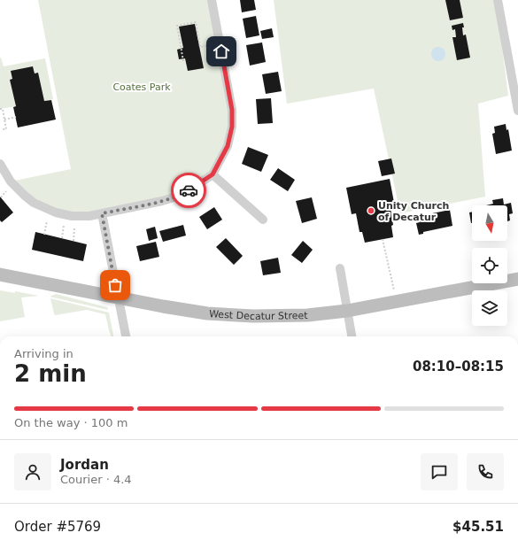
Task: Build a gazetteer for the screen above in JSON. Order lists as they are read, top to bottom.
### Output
{
  "streets": {
    "street": ["West Decatur Street"]
  },
  "parks": ["Coates Park"],
  "places": ["Unity Church of Decatur"],
  "north": "bottom",
  "page": {
    "heading": ["2 min", "Arriving in", "08:10–08:15"],
    "panel": [
      "Jordan",
      "Courier · 4.4",
      "Order #5769",
      "$45.51"
    ],
    "bar": "On the way · 100 m"
  }
}
